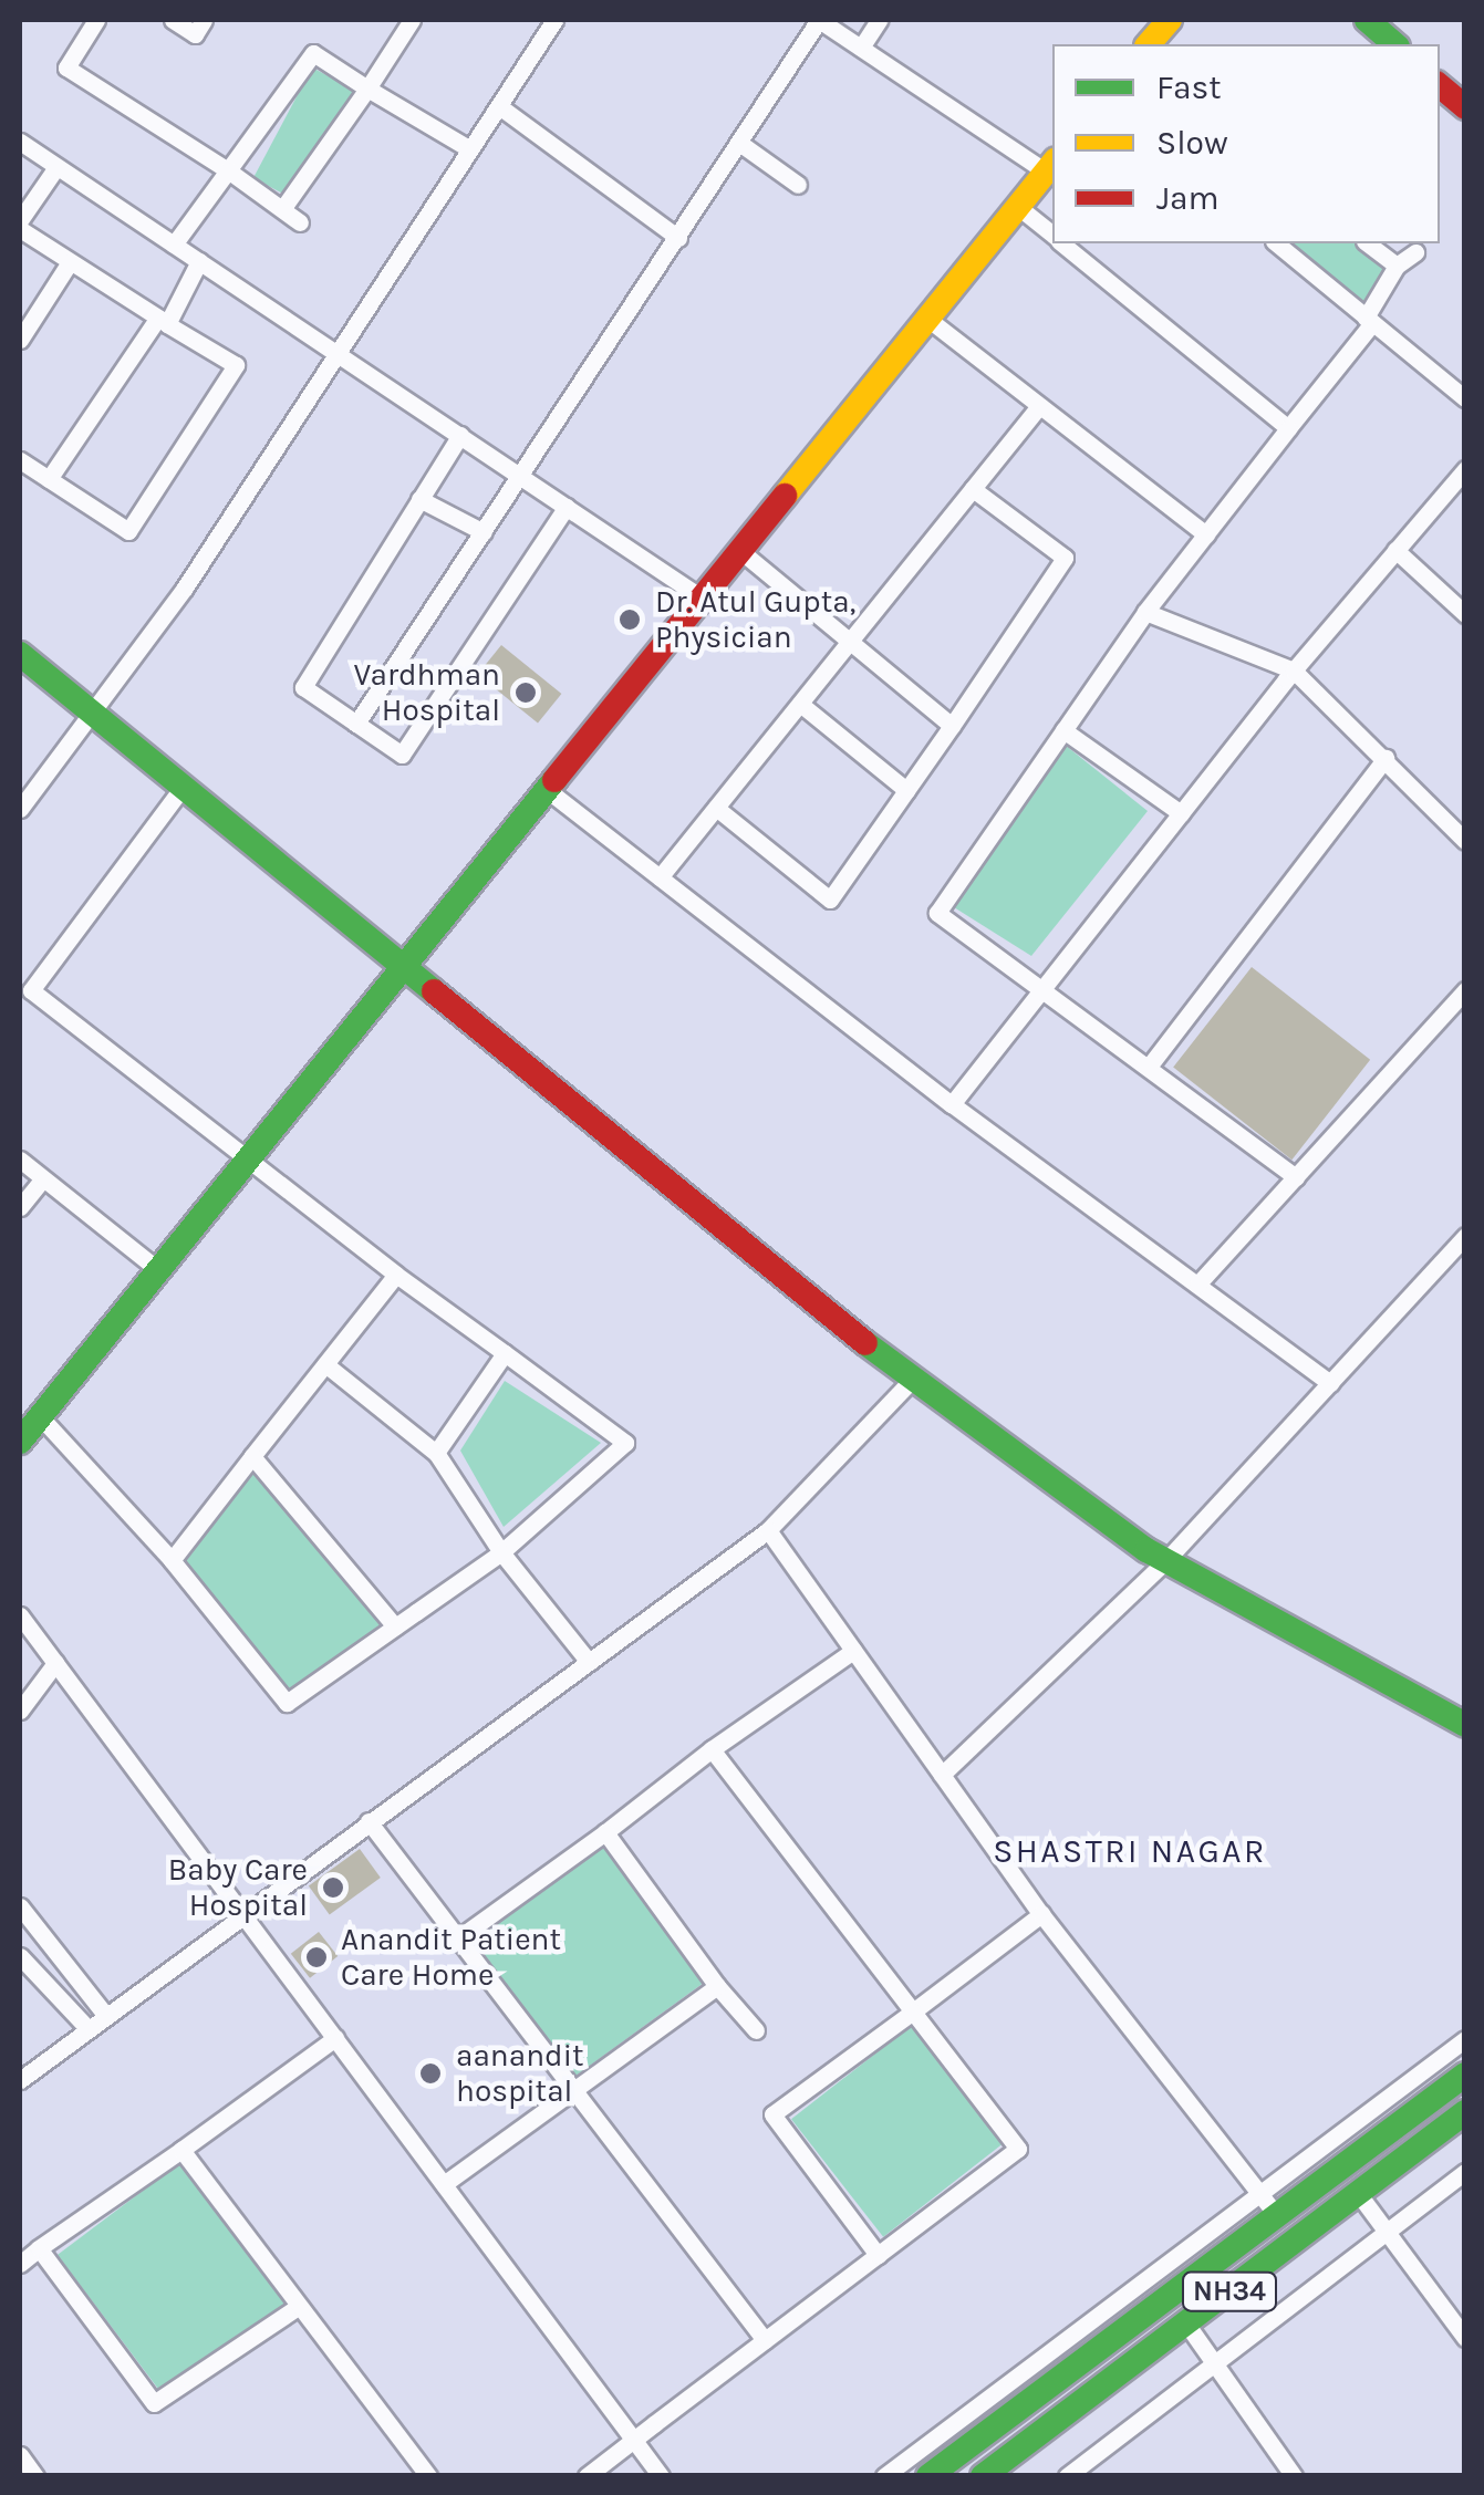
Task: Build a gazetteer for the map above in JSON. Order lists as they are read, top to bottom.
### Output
{
  "streets": {
    "main road": ["NH34"]
  },
  "districts": ["SHASTRI NAGAR"],
  "places": [
    "Dr. Atul Gupta, Physician",
    "Vardhman Hospital",
    "Baby Care Hospital",
    "Anandit Patient Care Home",
    "aanandit hospital"
  ],
  "legend": ["Fast", "Slow", "Jam"]
}
